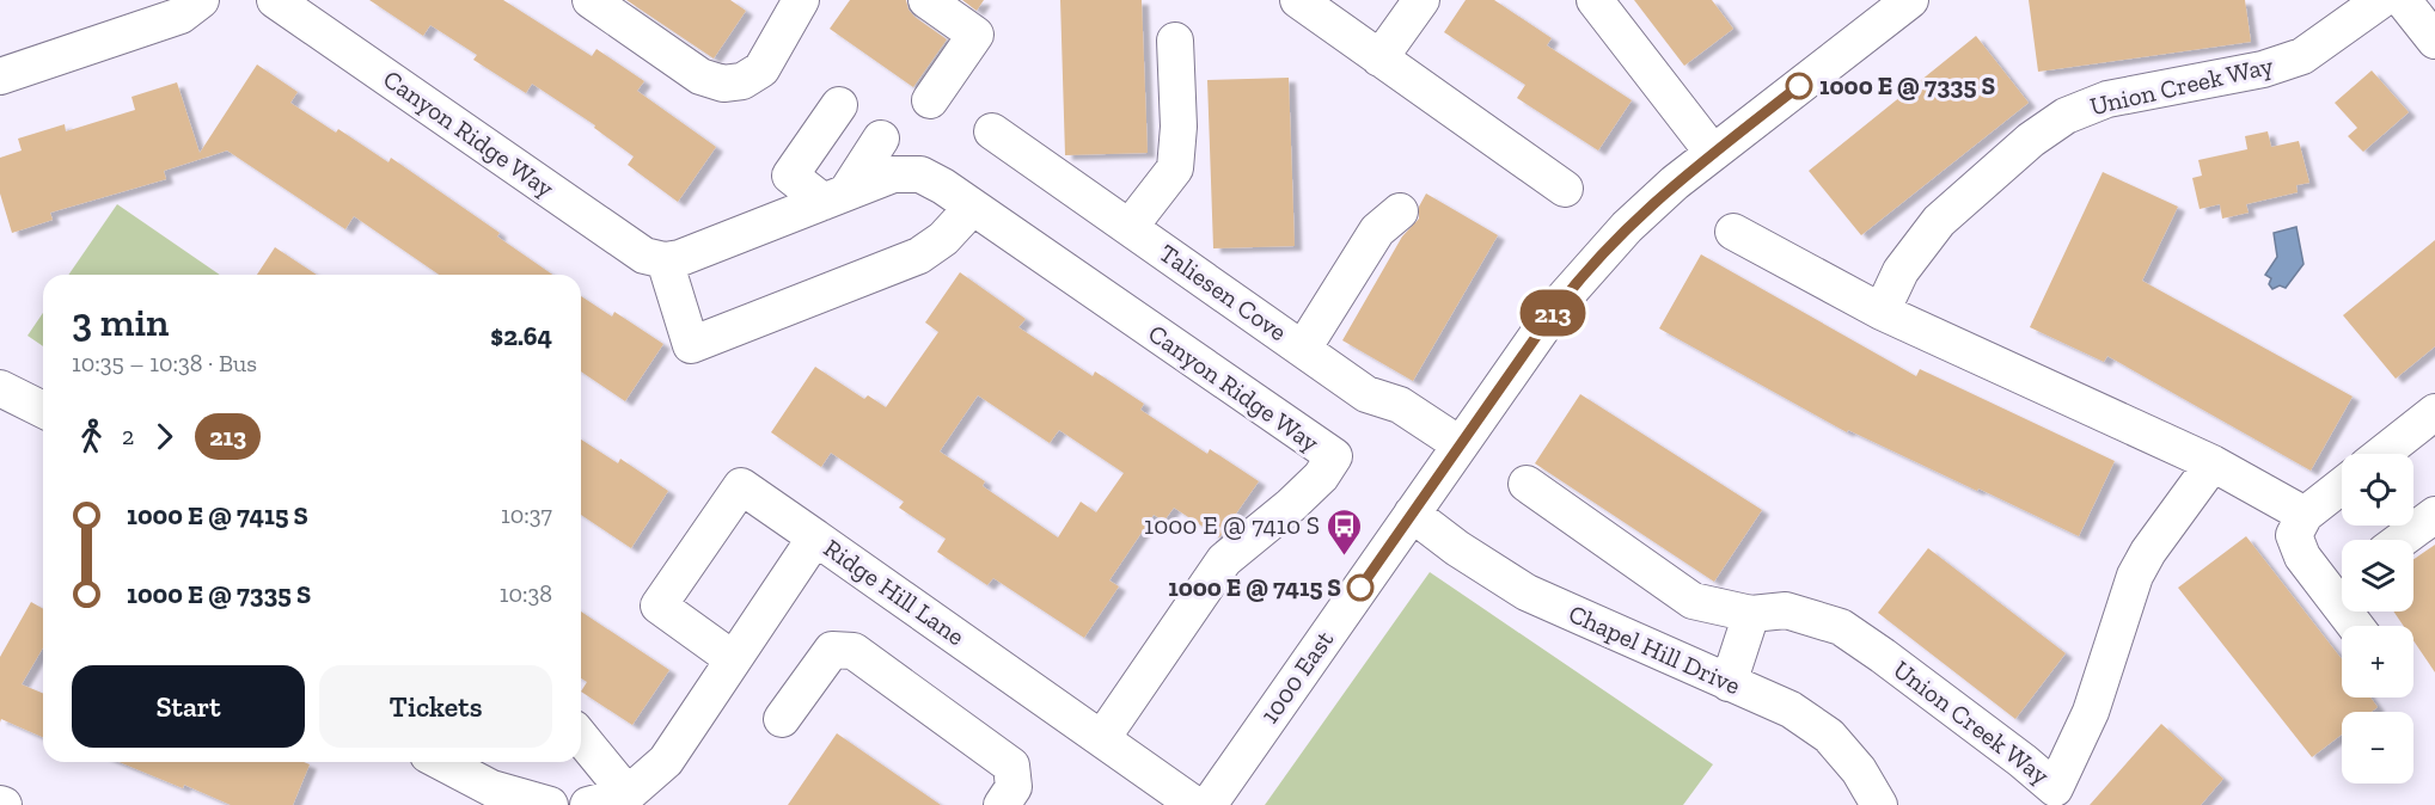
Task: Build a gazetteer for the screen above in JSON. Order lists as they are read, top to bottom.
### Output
{
  "streets": {
    "street": [
      "Union Creek Way",
      "Canyon Ridge Way",
      "Taliesen Cove",
      "Ridge Hill Lane",
      "Chapel Hill Drive",
      "1000 East"
    ]
  },
  "crossings": [
    ["Canyon Ridge Way", "Ridge Hill Lane"],
    ["Taliesen Cove", "1000 East"],
    ["Chapel Hill Drive", "1000 East"]
  ],
  "places": {
    "other": ["1000 E @ 7335 S", "1000 E @ 7415 S"],
    "bus stop": ["1000 E @ 7410 S"]
  },
  "lines": ["bus line 213"],
  "page": {
    "on_map": "213",
    "heading": ["3 min", "10:35 – 10:38 · Bus", "$2.64"],
    "legs": ["2", "213"],
    "map_buttons": ["+", "−"],
    "list": [
      {
        "name": "1000 E @ 7415 S",
        "value": "10:37"
      },
      {
        "name": "1000 E @ 7335 S",
        "value": "10:38"
      }
    ],
    "buttons": ["Start", "Tickets"]
  }
}
